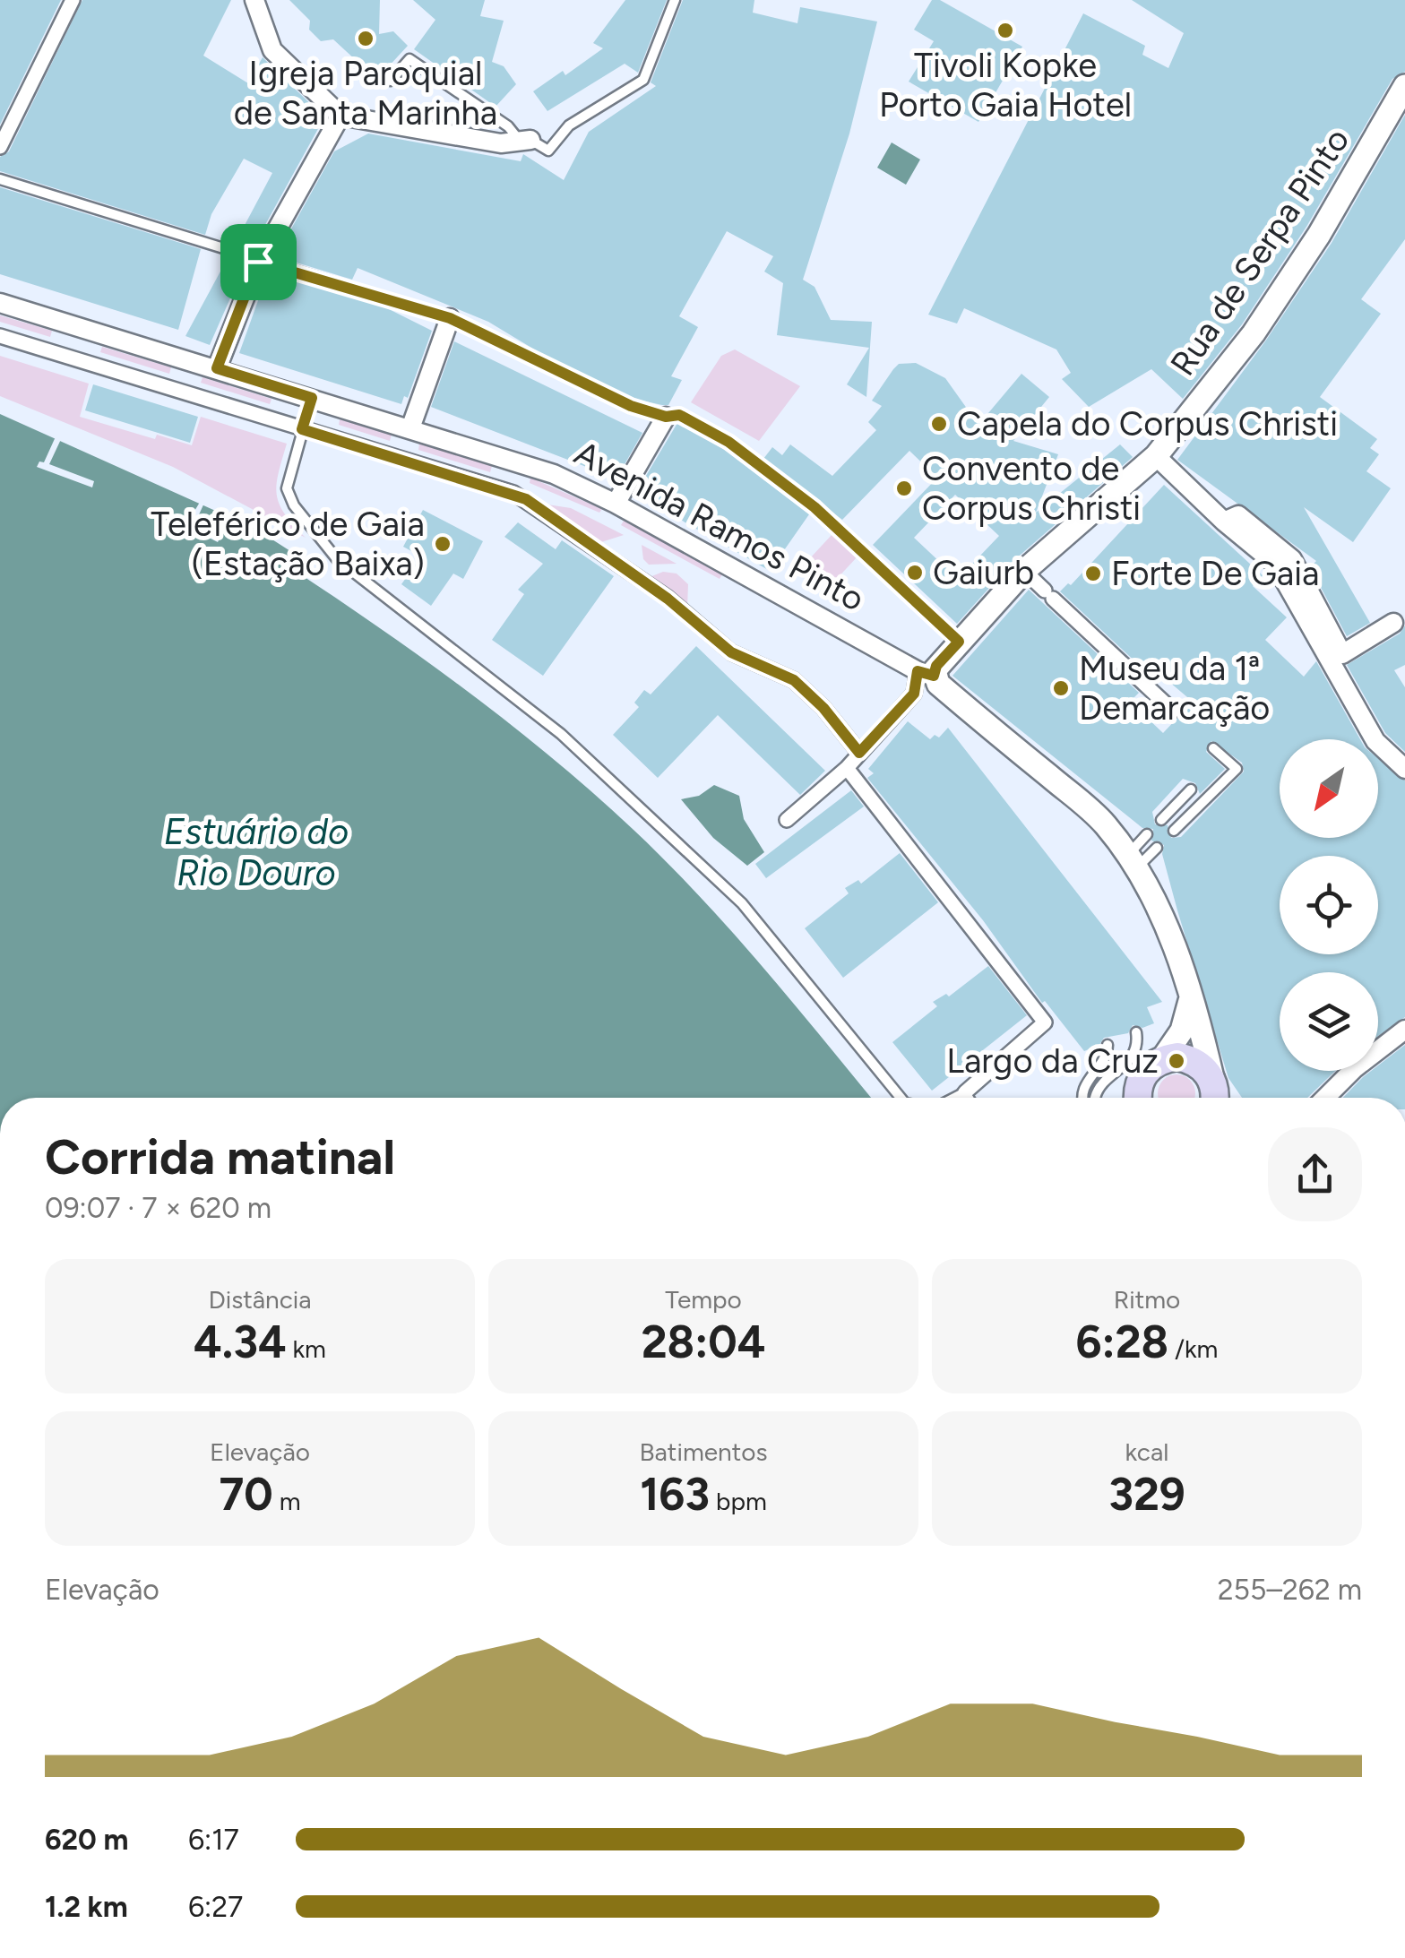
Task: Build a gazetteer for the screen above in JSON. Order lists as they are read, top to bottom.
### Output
{
  "streets": {
    "street": ["Rua de Serpa Pinto", "Avenida Ramos Pinto"]
  },
  "crossings": [
    ["Rua de Serpa Pinto", "Avenida Ramos Pinto"]
  ],
  "water": ["Estuário do Rio Douro"],
  "places": [
    "Tivoli Kopke Porto Gaia Hotel",
    "Igreja Paroquial de Santa Marinha",
    "Capela do Corpus Christi",
    "Convento de Corpus Christi",
    "Teleférico de Gaia (Estação Baixa)",
    "Gaiurb",
    "Forte De Gaia",
    "Museu da 1ª Demarcação",
    "Largo da Cruz"
  ],
  "north": "bottom left",
  "page": {
    "heading": ["Corrida matinal", "09:07 · 7 × 620 m"],
    "stats": [
      ["Distância", "4.34 km"],
      ["Tempo", "28:04"],
      ["Ritmo", "6:28 /km"],
      ["Elevação", "70 m"],
      ["Batimentos", "163 bpm"],
      ["kcal", "329"]
    ],
    "chart": ["Elevação", "255–262 m"],
    "list": [
      {
        "name": "620 m",
        "note": "6:17"
      },
      {
        "name": "1.2 km",
        "note": "6:27"
      }
    ]
  }
}
